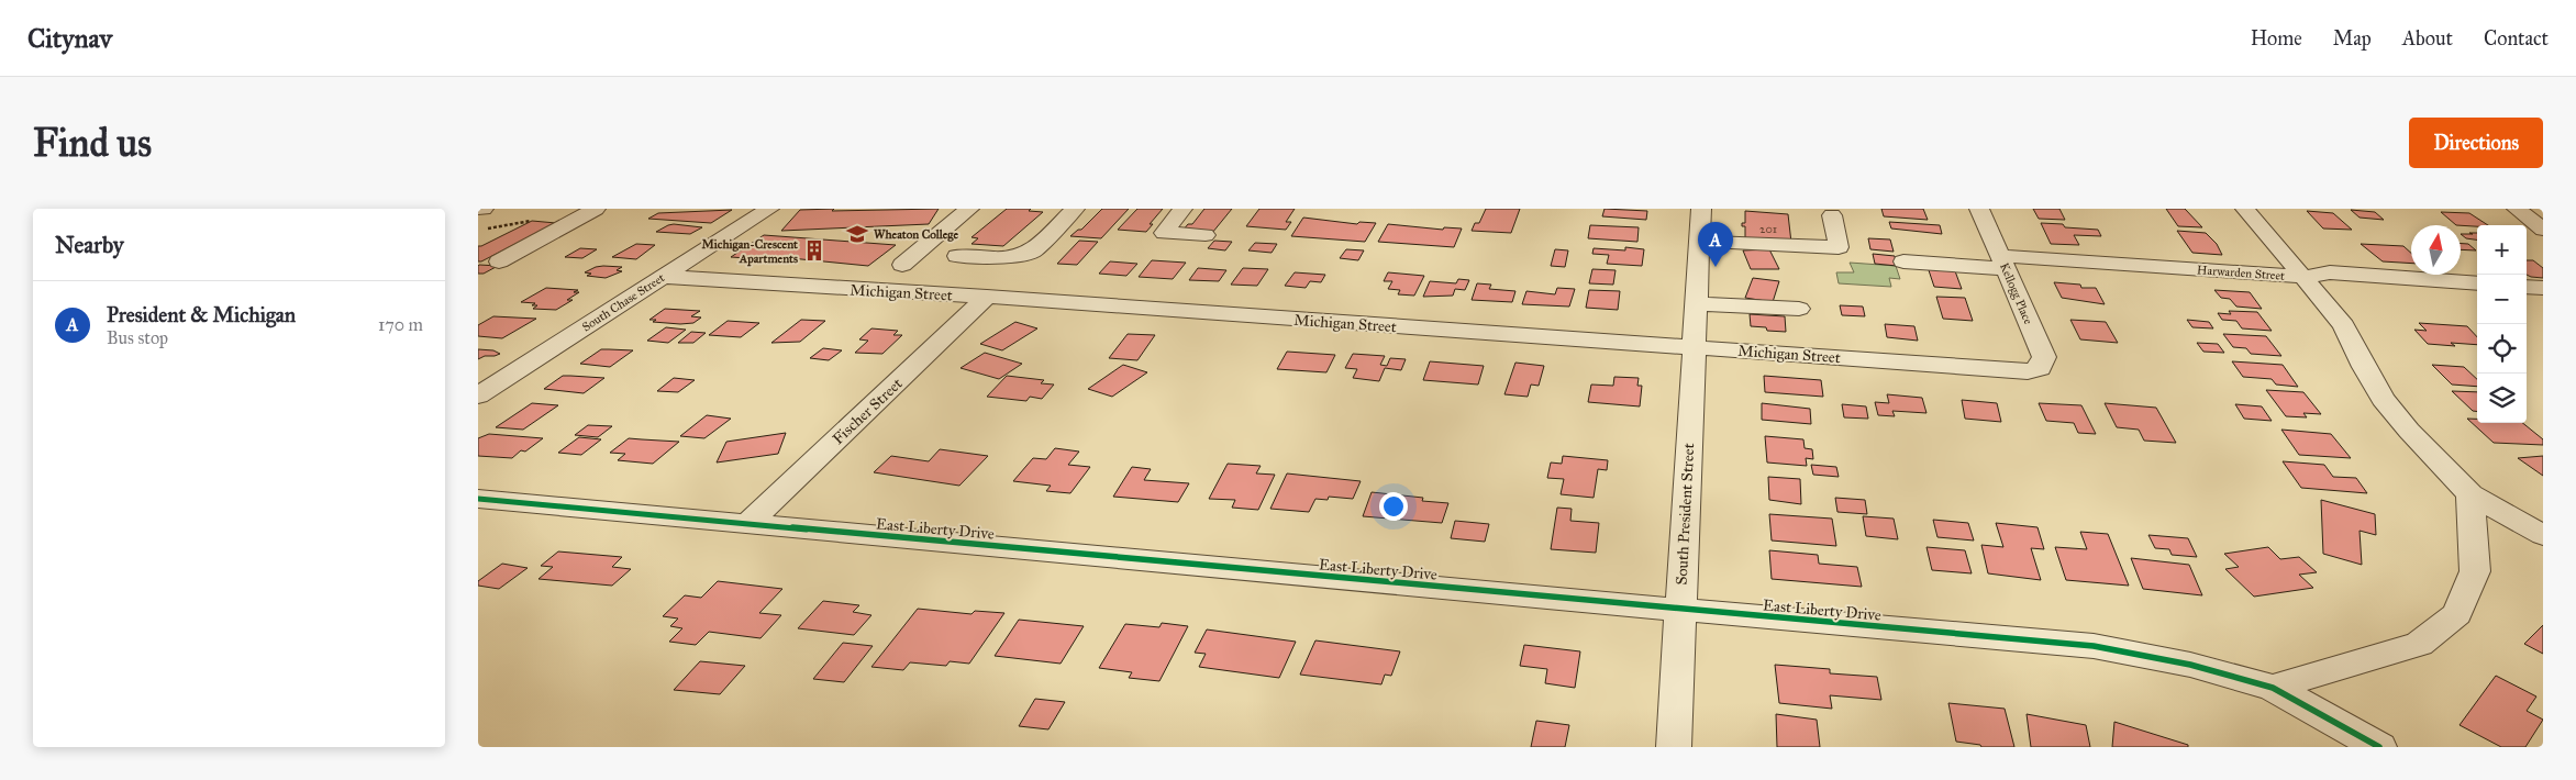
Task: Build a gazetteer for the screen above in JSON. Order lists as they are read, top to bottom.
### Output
{
  "streets": {
    "street": [
      "Harwarden Street",
      "Michigan Street",
      "Kellogg Place",
      "South Chase Street",
      "Fischer Street",
      "South President Street",
      "East Liberty Drive"
    ]
  },
  "crossings": [
    ["Harwarden Street", "Kellogg Place"],
    ["Michigan Street", "Kellogg Place"],
    ["Michigan Street", "South Chase Street"],
    ["Michigan Street", "Fischer Street"],
    ["Michigan Street", "South President Street"],
    ["Fischer Street", "East Liberty Drive"],
    ["South President Street", "East Liberty Drive"]
  ],
  "places": {
    "school or university": ["Wheaton College"],
    "building": ["Michigan-Crescent Apartments"]
  },
  "house_numbers": ["201"],
  "north": "top",
  "page": {
    "header": "Citynav",
    "nav": [
      "Home",
      "Map",
      "About",
      "Contact"
    ],
    "buttons": "Directions",
    "title": "Find us",
    "heading": "Nearby",
    "pins": "A",
    "map_buttons": ["+", "−"],
    "list": [
      {
        "mark": "A",
        "name": "President & Michigan",
        "note": "Bus stop",
        "value": "170 m"
      }
    ]
  }
}
